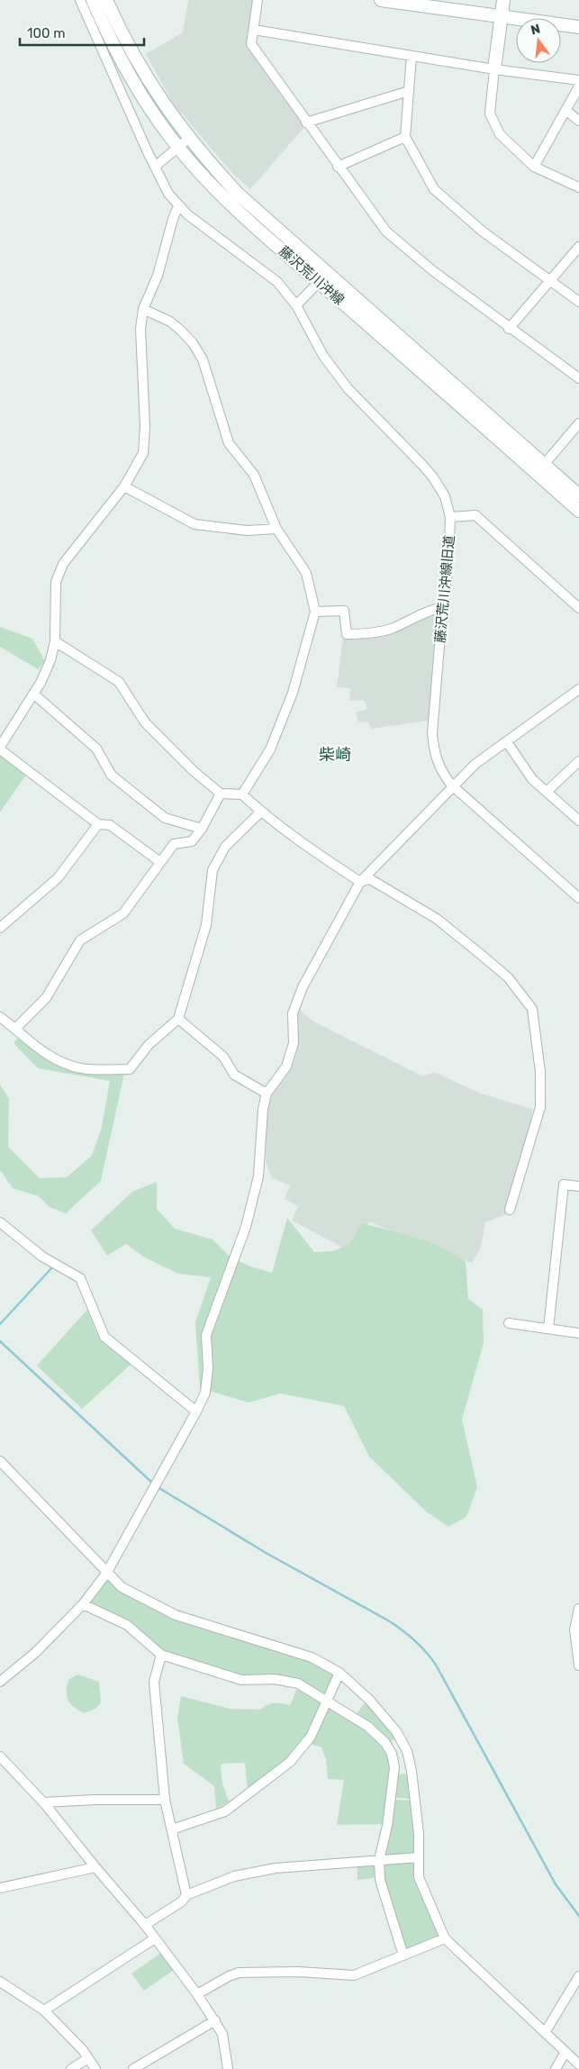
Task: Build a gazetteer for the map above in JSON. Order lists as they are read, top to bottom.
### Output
{
  "streets": {
    "main road": ["藤沢荒川沖線"],
    "street": ["藤沢荒川沖線旧道"]
  },
  "districts": ["柴崎"],
  "scale_bar": "100 m",
  "north": "top"
}
